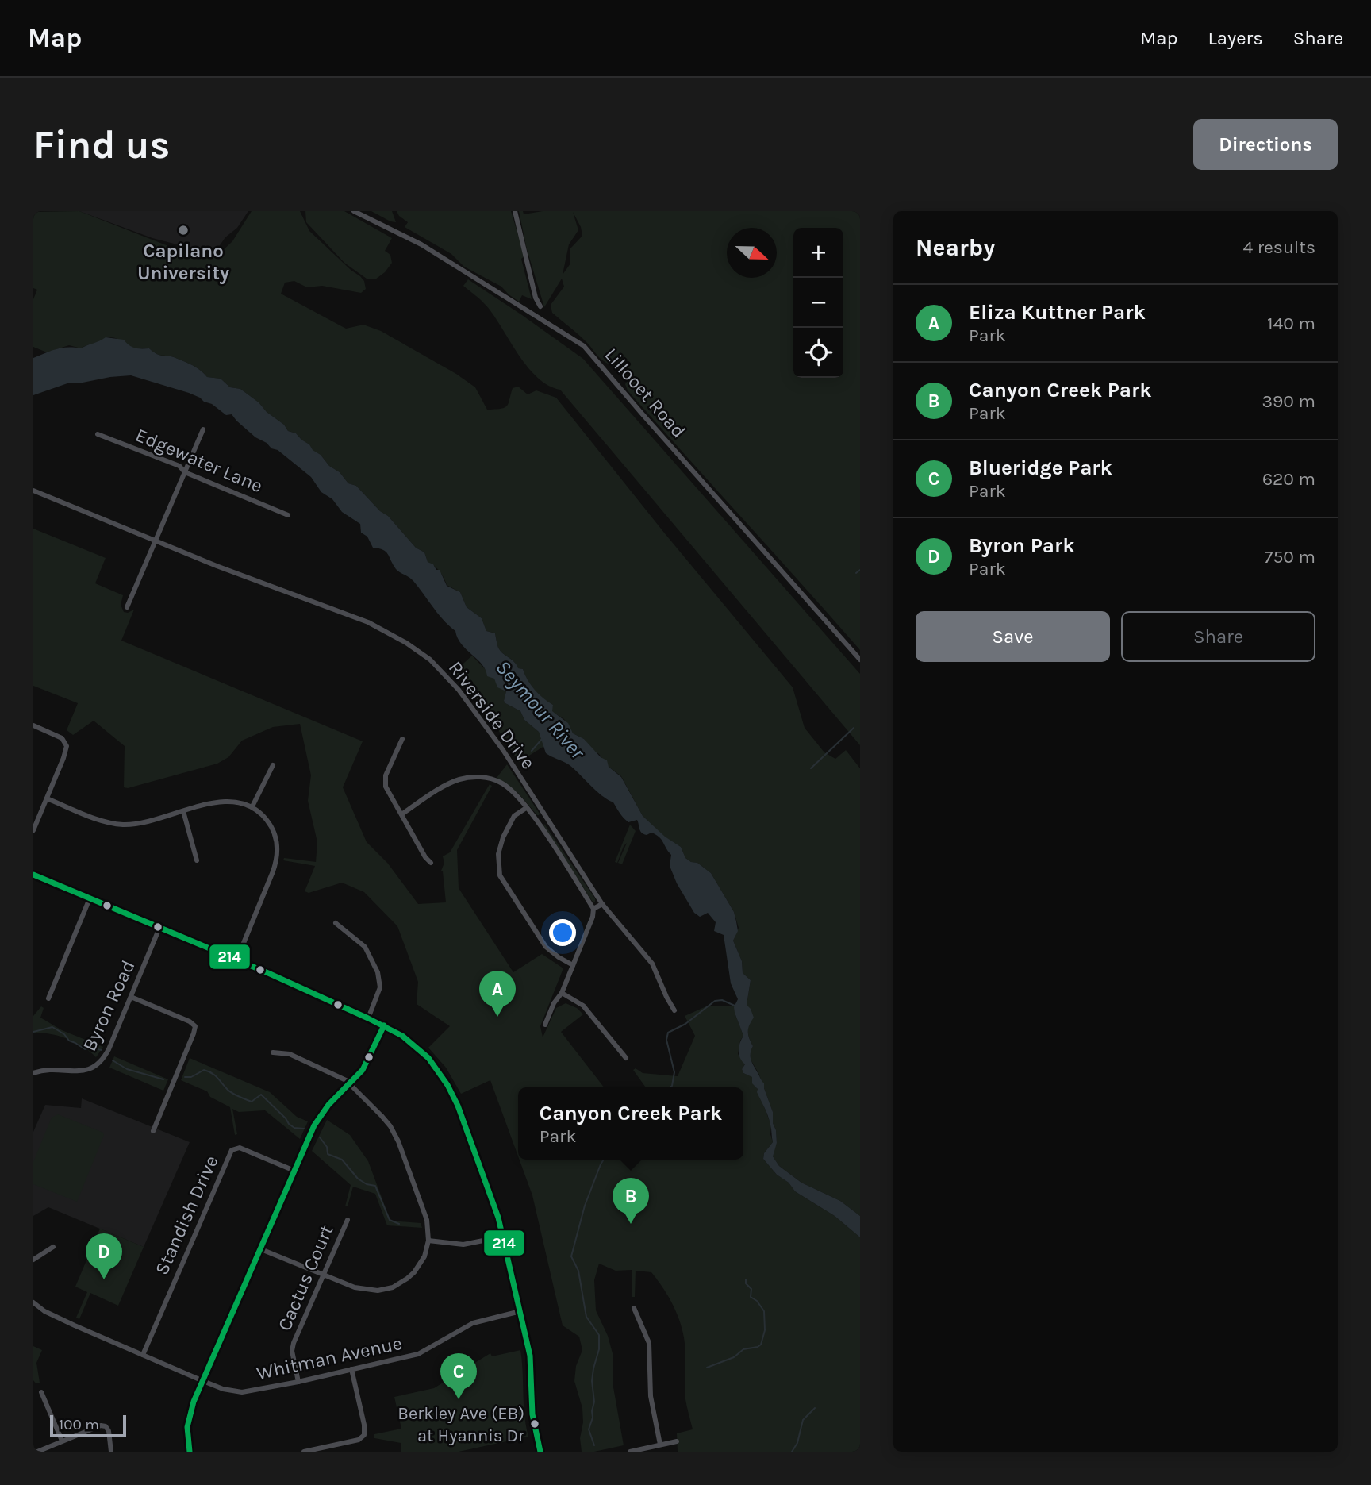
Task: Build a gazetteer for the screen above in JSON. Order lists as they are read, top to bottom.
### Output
{
  "streets": {
    "street": [
      "Lillooet Road",
      "Edgewater Lane",
      "Riverside Drive",
      "Byron Road",
      "Standish Drive",
      "Cactus Court",
      "Whitman Avenue"
    ]
  },
  "crossings": [
    ["Standish Drive", "Whitman Avenue"],
    ["Cactus Court", "Whitman Avenue"]
  ],
  "water": ["Seymour River"],
  "places": ["Capilano University", "Berkley Ave (EB) at Hyannis Dr"],
  "lines": ["transit line 214"],
  "scale_bar": "100 m",
  "north": "right",
  "page": {
    "header": "Map",
    "nav": ["Map", "Layers", "Share"],
    "buttons": [
      "Directions",
      ["Save", "Share"]
    ],
    "title": "Find us",
    "heading": ["Nearby", "4 results"],
    "map_buttons": ["+", "−"],
    "list": [
      {
        "mark": "A",
        "name": "Eliza Kuttner Park",
        "note": "Park",
        "value": "140 m"
      },
      {
        "mark": "B",
        "name": "Canyon Creek Park",
        "note": "Park",
        "value": "390 m"
      },
      {
        "mark": "C",
        "name": "Blueridge Park",
        "note": "Park",
        "value": "620 m"
      },
      {
        "mark": "D",
        "name": "Byron Park",
        "note": "Park",
        "value": "750 m"
      }
    ],
    "pins": [
      "A",
      "B",
      "D",
      "C"
    ],
    "popup": ["Canyon Creek Park", "Park"],
    "scale": "100 m"
  }
}
